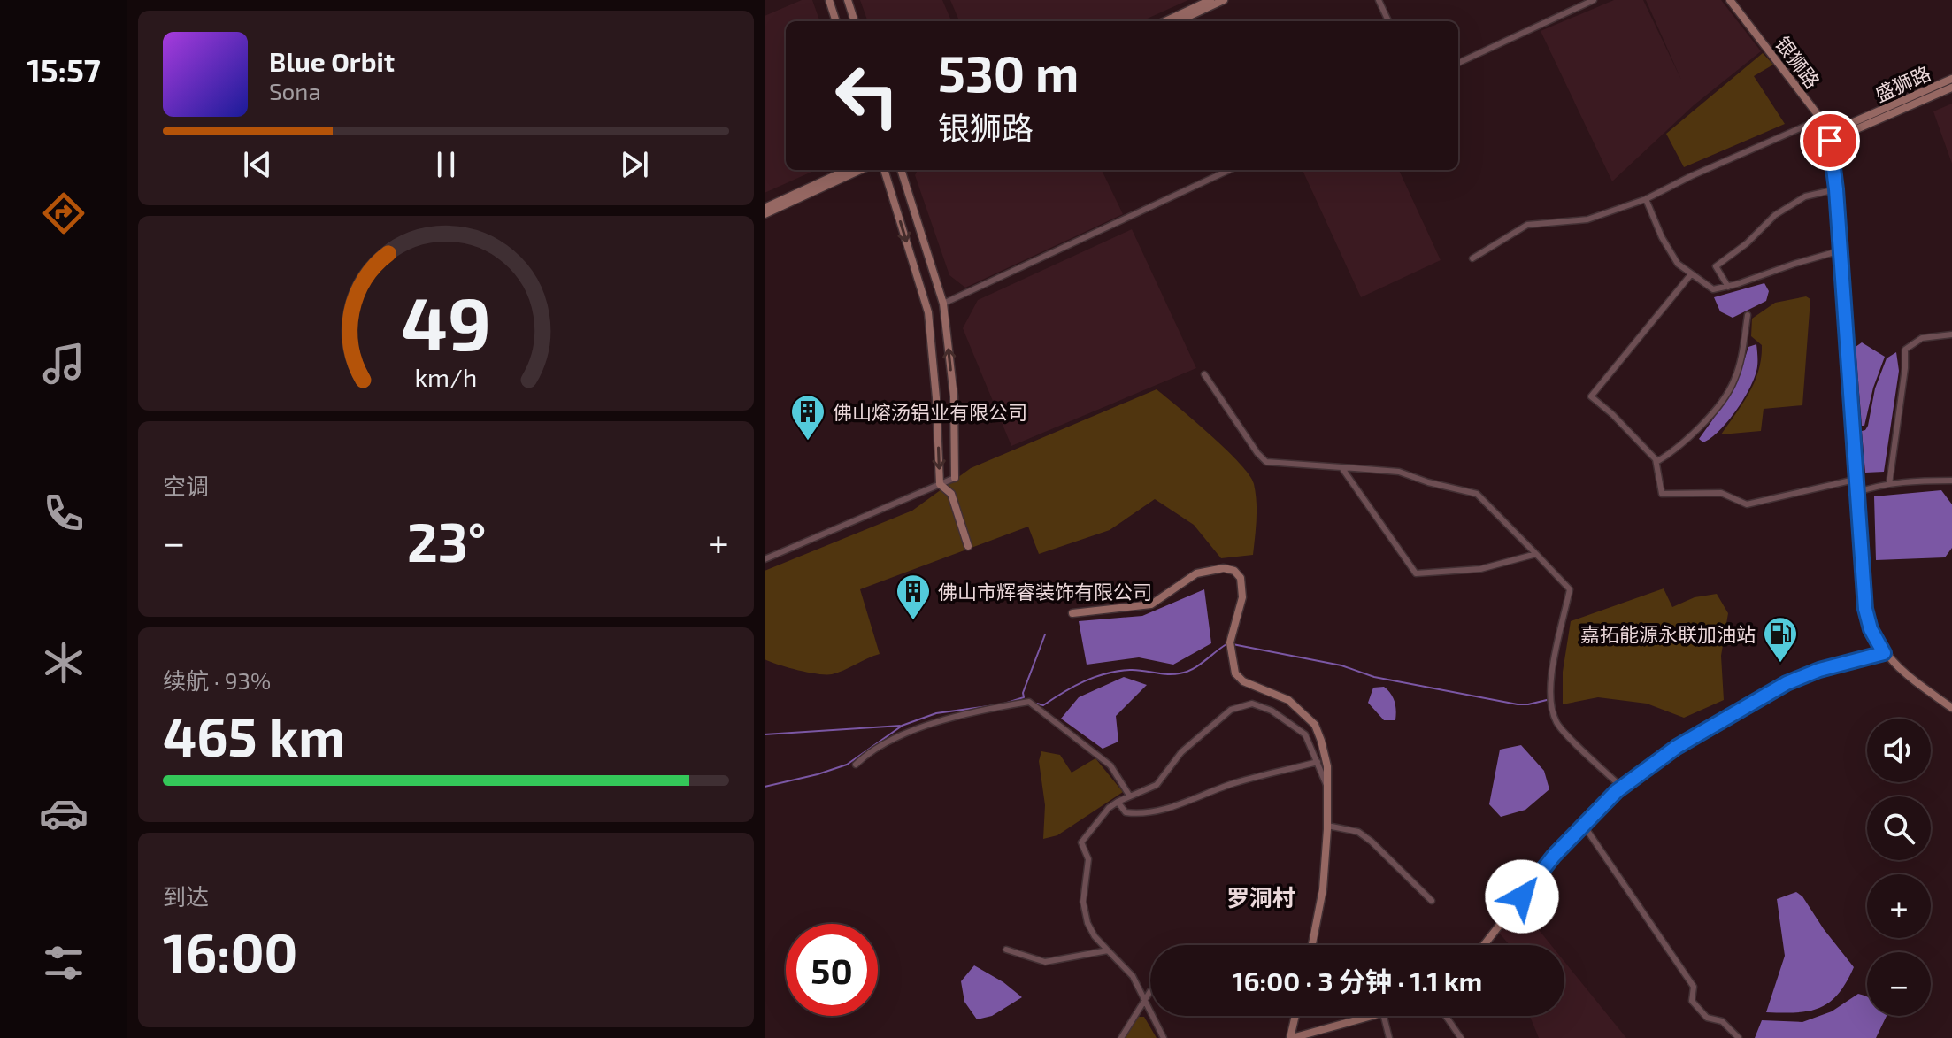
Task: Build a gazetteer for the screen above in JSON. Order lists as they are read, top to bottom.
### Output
{
  "streets": {
    "street": ["银狮路", "盛狮路"]
  },
  "crossings": [
    ["银狮路", "盛狮路"]
  ],
  "districts": ["罗洞村"],
  "places": {
    "building": ["佛山熔汤铝业有限公司", "佛山市辉睿装饰有限公司"],
    "fuel station": ["嘉拓能源永联加油站"]
  },
  "page": {
    "tabs": "15:57",
    "turn": ["530 m", "银狮路"],
    "song": ["Blue Orbit", "Sona"],
    "tile": [
      "空调",
      ["续航 · 93%", "465 km"],
      ["到达", "16:00"]
    ],
    "heat": ["−", "23°", "+"],
    "map_buttons": ["+", "−"],
    "limit": "50",
    "trip": "16:00 · 3 分钟 · 1.1 km",
    "gauge": ["49", "km/h"]
  }
}
